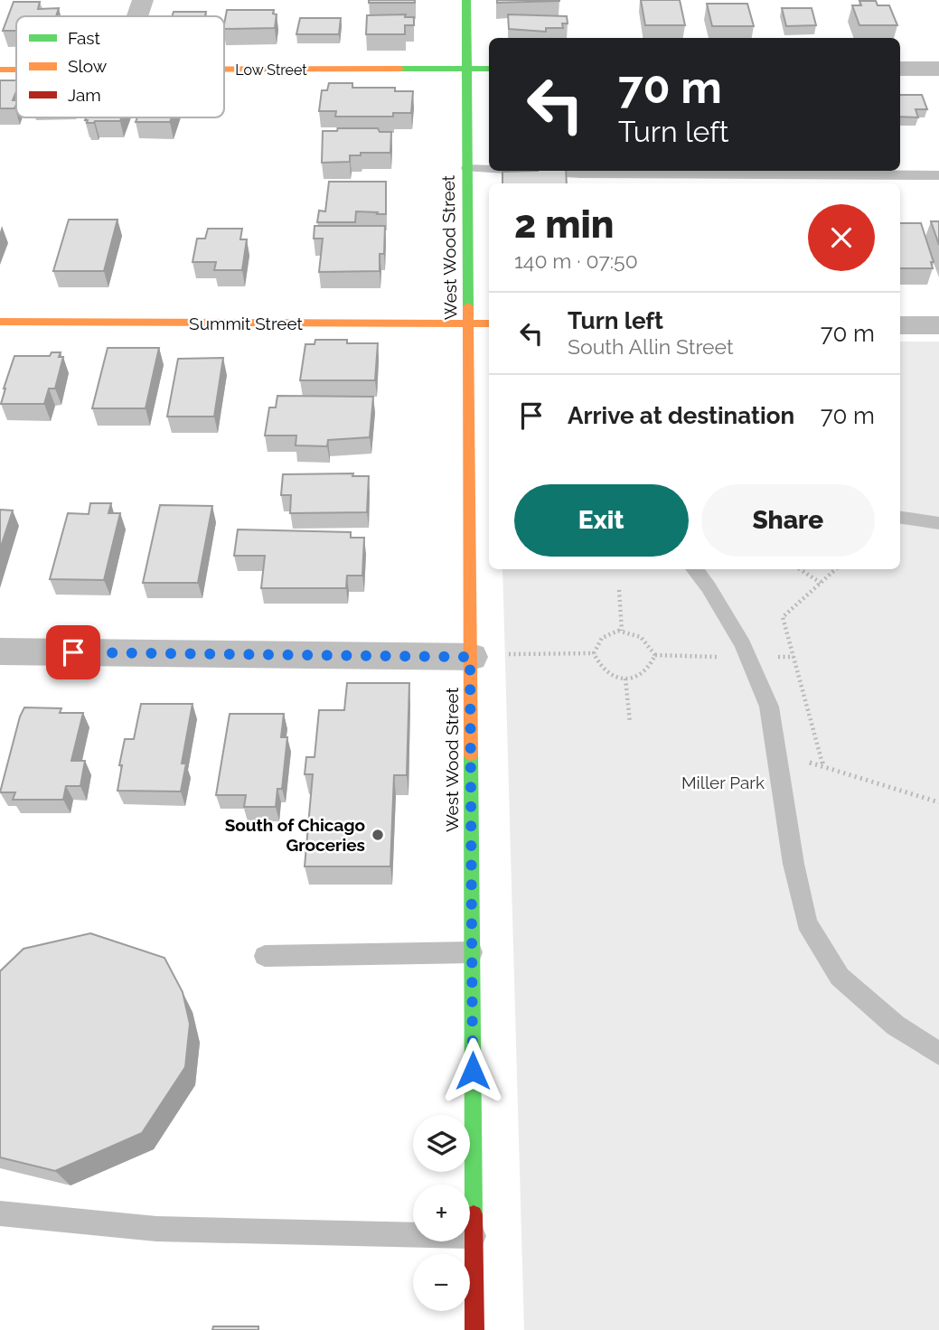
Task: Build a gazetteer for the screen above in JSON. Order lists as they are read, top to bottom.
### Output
{
  "streets": {
    "street": ["Low Street", "West Wood Street", "Summit Street"]
  },
  "crossings": [
    ["Low Street", "West Wood Street"],
    ["West Wood Street", "Summit Street"]
  ],
  "parks": ["Miller Park"],
  "places": ["South of Chicago Groceries"],
  "legend": ["Fast", "Slow", "Jam"],
  "page": {
    "turn": ["70 m", "Turn left"],
    "heading": ["2 min", "140 m · 07:50"],
    "list": [
      {
        "name": "Turn left",
        "note": "South Allin Street",
        "value": "70 m"
      },
      {
        "name": "Arrive at destination",
        "value": "70 m"
      }
    ],
    "buttons": ["Exit", "Share"],
    "map_buttons": ["+", "−"]
  }
}
